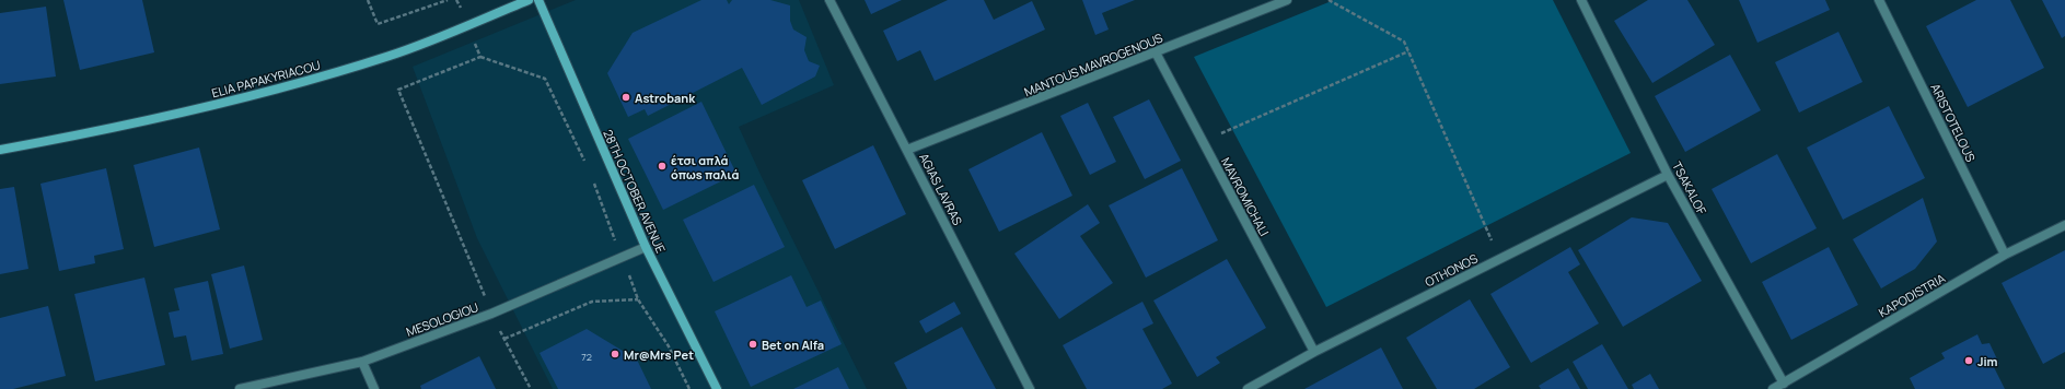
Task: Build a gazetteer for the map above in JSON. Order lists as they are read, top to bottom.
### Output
{
  "streets": {
    "main road": ["ELIA PAPAKYRIACOU", "28TH OCTOBER AVENUE"],
    "street": [
      "MANTOUS MAVROGENOUS",
      "ARISTOTELOUS",
      "TSAKALOF",
      "AGIAS LAVRAS",
      "MAVROMICHALI",
      "OTHONOS",
      "KAPODISTRIA",
      "MESOLOGIOU"
    ]
  },
  "crossings": [
    ["MANTOUS MAVROGENOUS", "AGIAS LAVRAS"],
    ["MANTOUS MAVROGENOUS", "MAVROMICHALI"],
    ["ARISTOTELOUS", "KAPODISTRIA"],
    ["TSAKALOF", "OTHONOS"],
    ["TSAKALOF", "KAPODISTRIA"],
    ["28TH OCTOBER AVENUE", "MESOLOGIOU"],
    ["MAVROMICHALI", "OTHONOS"]
  ],
  "places": [
    "Astrobank",
    "έτσι απλά όπωs παλιά",
    "Bet on Alfa",
    "Mr@Mrs Pet",
    "Jim"
  ],
  "house_numbers": ["72"]
}
